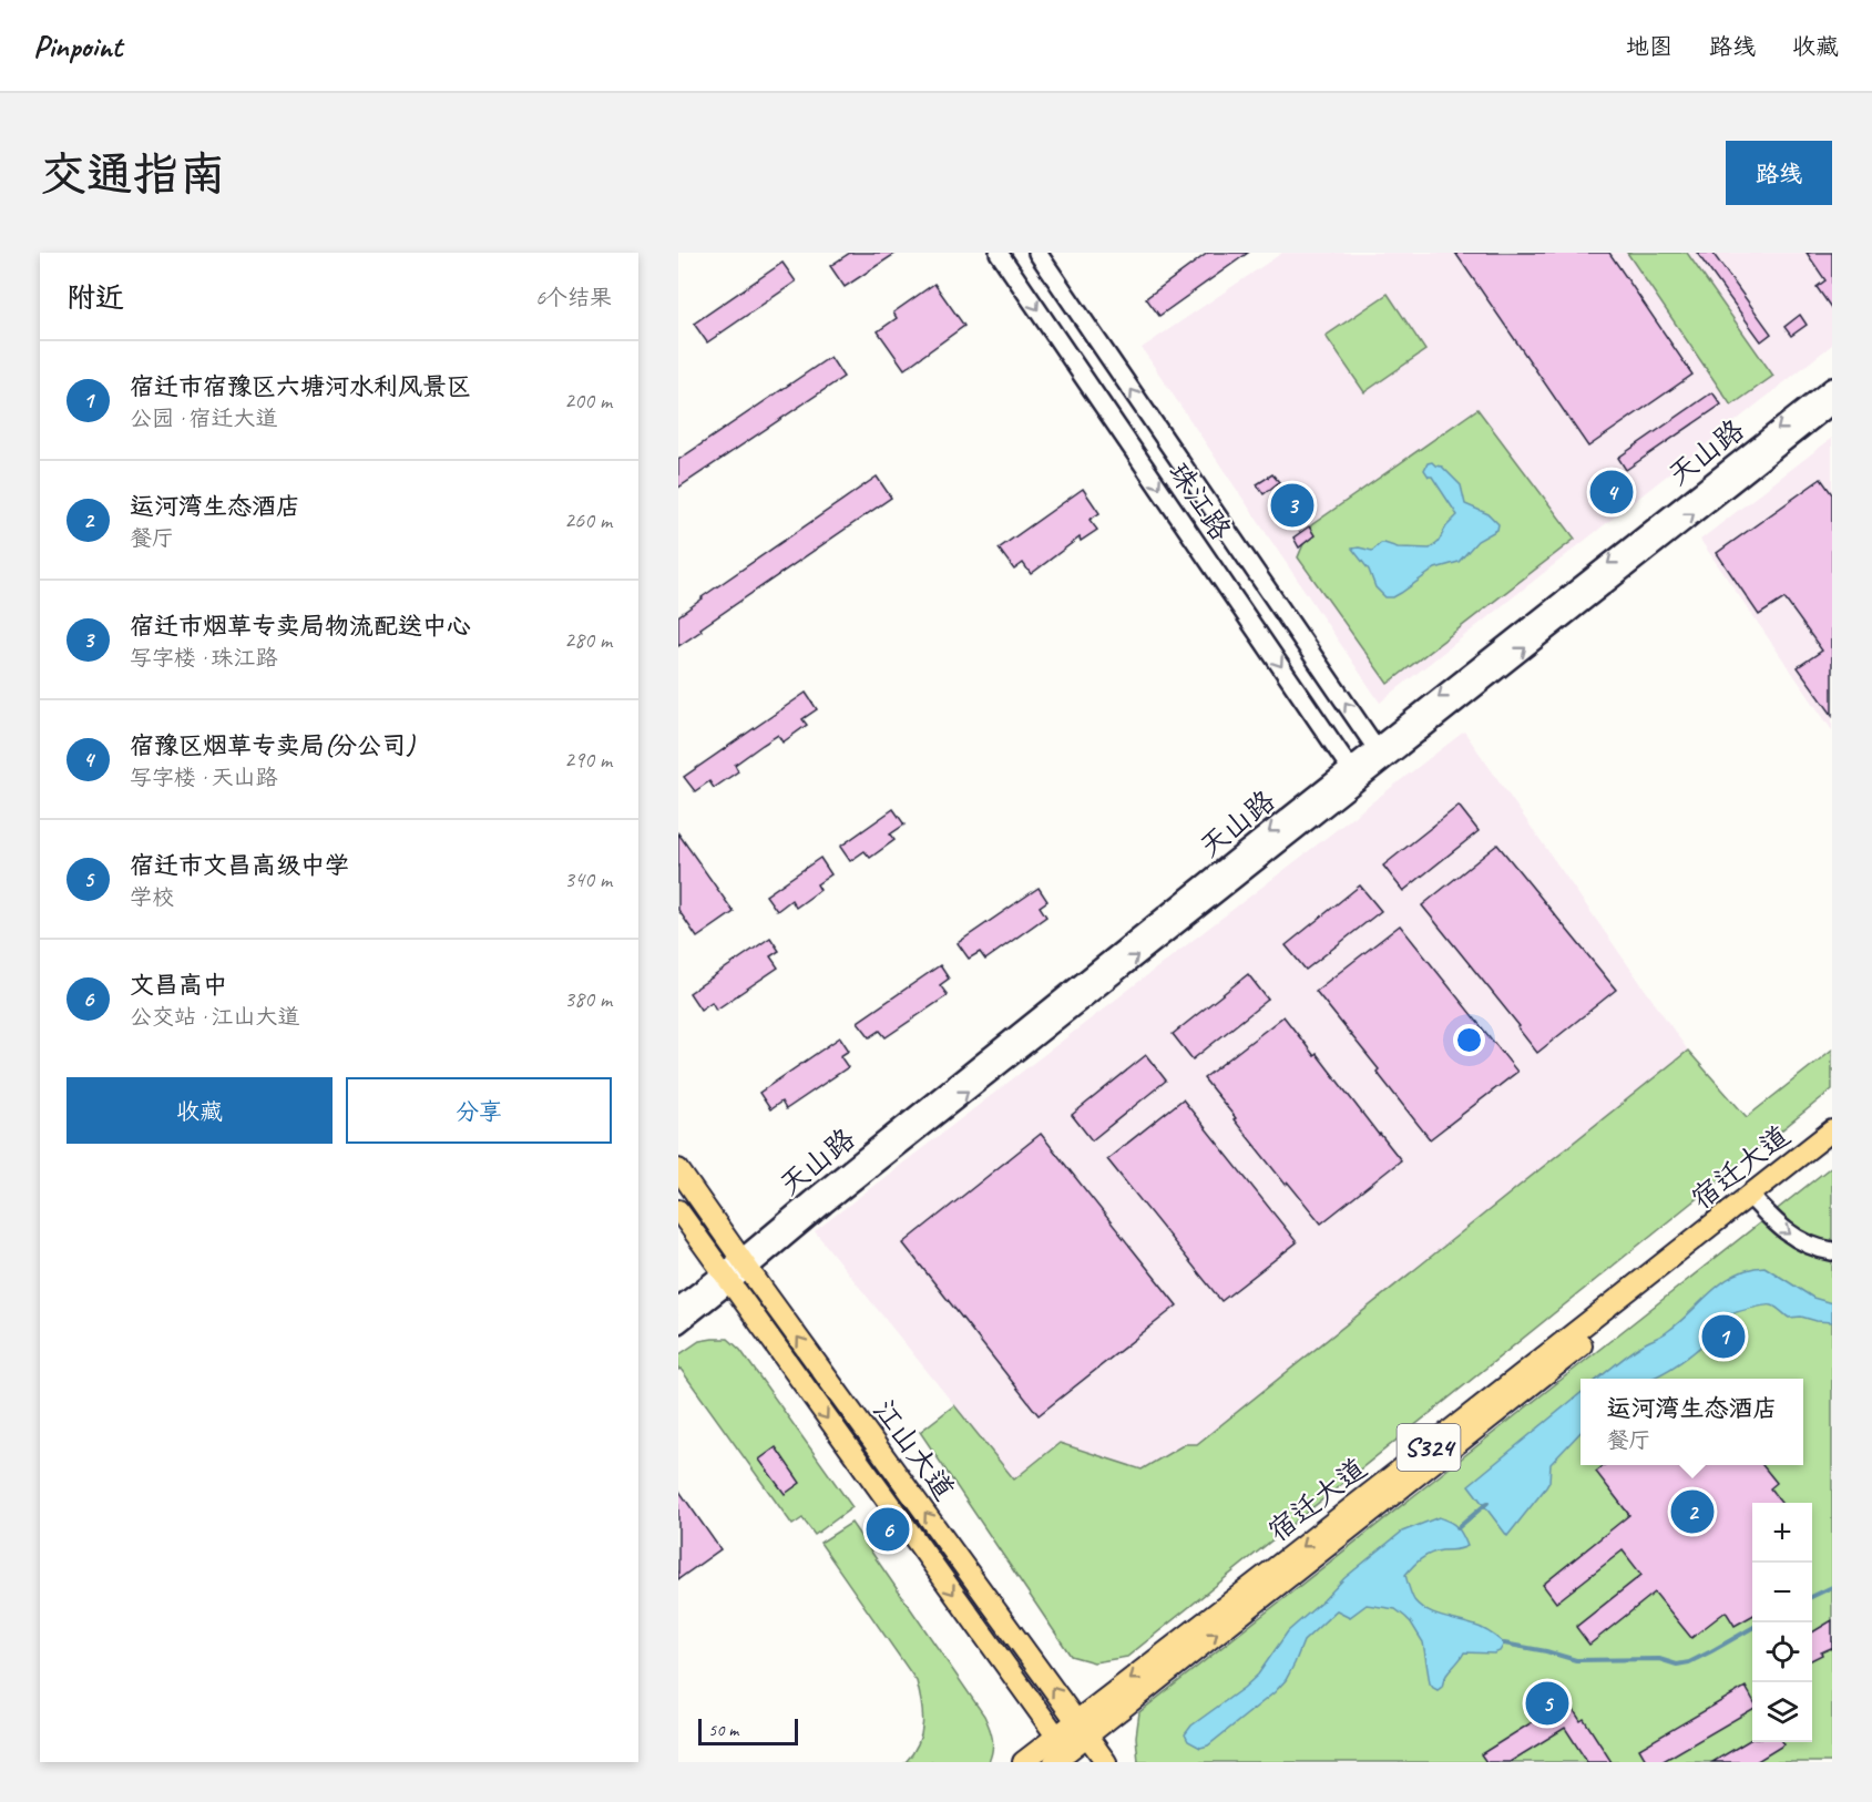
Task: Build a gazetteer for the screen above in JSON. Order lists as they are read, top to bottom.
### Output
{
  "streets": {
    "main road": ["宿迁大道", "S324", "江山大道"],
    "street": ["天山路", "珠江路"]
  },
  "crossings": [
    ["天山路", "珠江路"],
    ["天山路", "江山大道"],
    ["宿迁大道", "江山大道"]
  ],
  "scale_bar": "50 m",
  "page": {
    "header": "Pinpoint",
    "nav": ["地图", "路线", "收藏"],
    "buttons": [
      "路线",
      ["收藏", "分享"]
    ],
    "title": "交通指南",
    "heading": ["附近", "6个结果"],
    "list": [
      {
        "mark": "1",
        "name": "宿迁市宿豫区六塘河水利风景区",
        "note": "公园 · 宿迁大道",
        "value": "200 m"
      },
      {
        "mark": "2",
        "name": "运河湾生态酒店",
        "note": "餐厅",
        "value": "260 m"
      },
      {
        "mark": "3",
        "name": "宿迁市烟草专卖局物流配送中心",
        "note": "写字楼 · 珠江路",
        "value": "280 m"
      },
      {
        "mark": "4",
        "name": "宿豫区烟草专卖局(分公司)",
        "note": "写字楼 · 天山路",
        "value": "290 m"
      },
      {
        "mark": "5",
        "name": "宿迁市文昌高级中学",
        "note": "学校",
        "value": "340 m"
      },
      {
        "mark": "6",
        "name": "文昌高中",
        "note": "公交站 · 江山大道",
        "value": "380 m"
      }
    ],
    "pins": [
      "4",
      "3",
      "1",
      "2",
      "6",
      "5"
    ],
    "popup": ["运河湾生态酒店", "餐厅"],
    "map_buttons": ["+", "−"],
    "scale": "50 m"
  }
}
